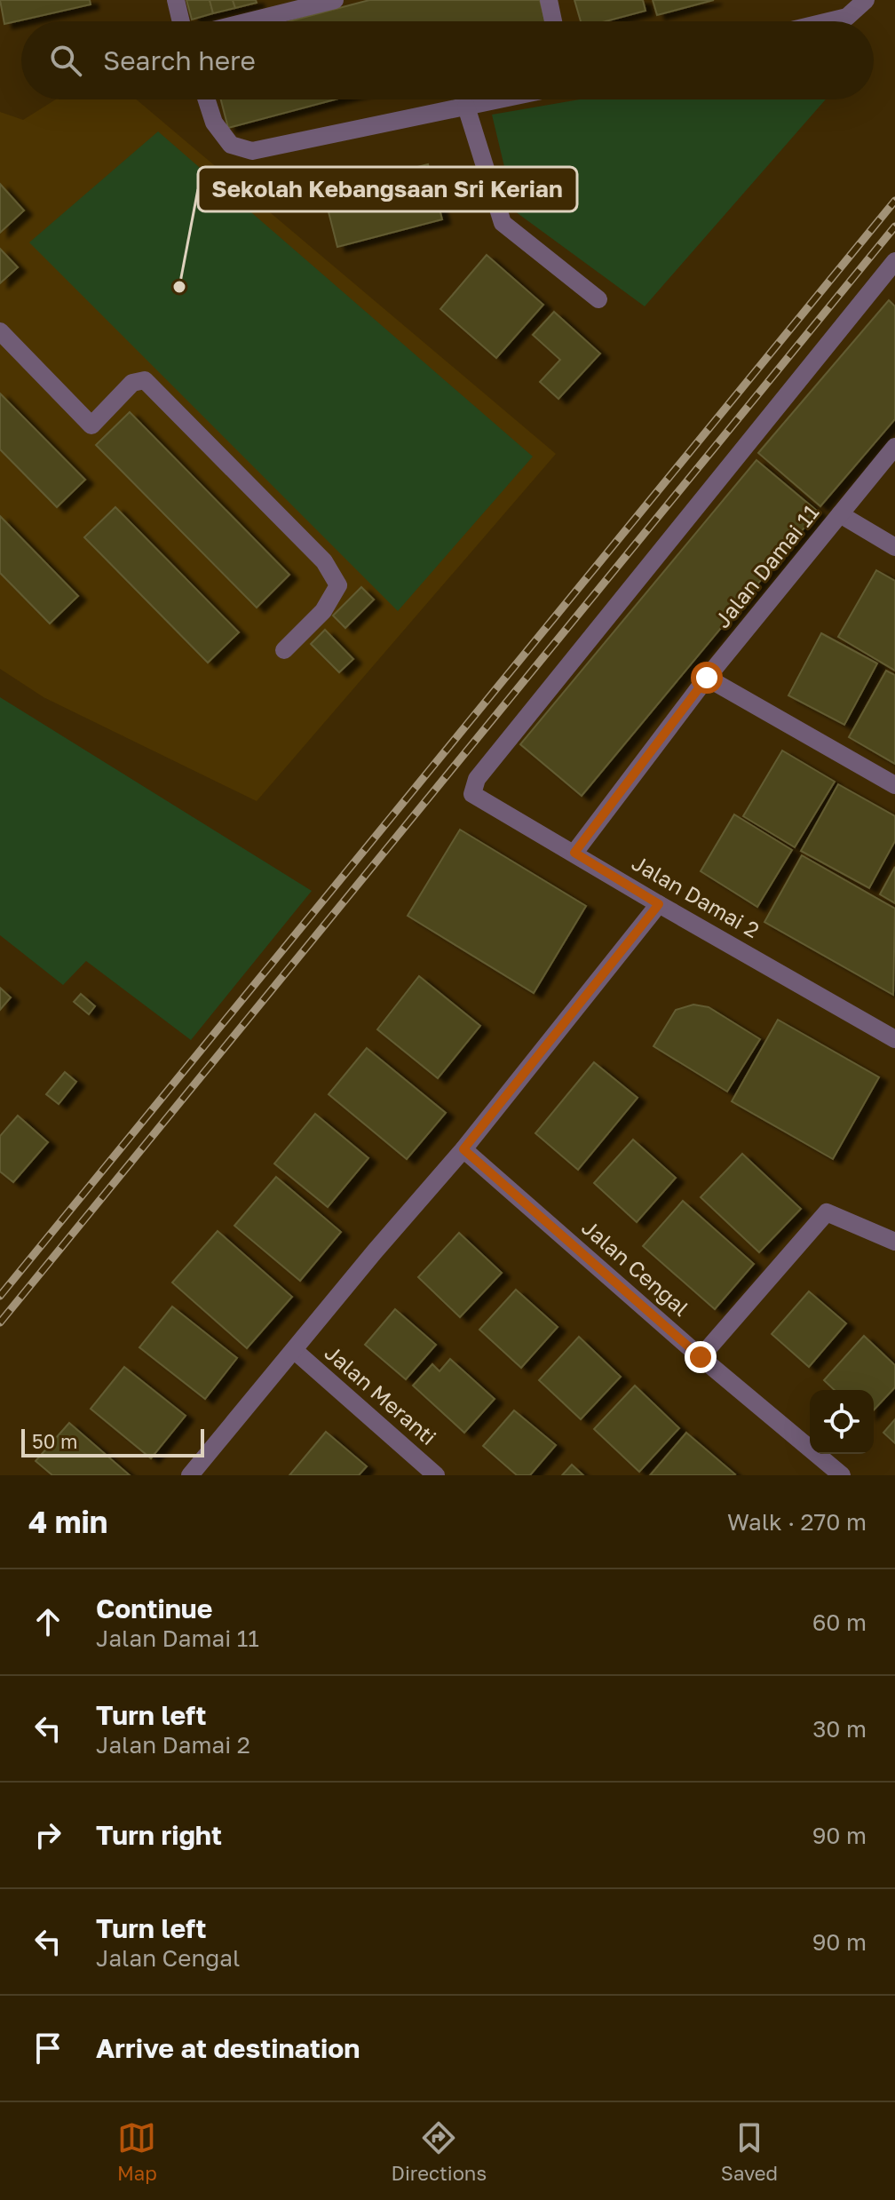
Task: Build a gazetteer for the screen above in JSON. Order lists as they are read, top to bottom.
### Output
{
  "streets": {
    "street": [
      "Jalan Damai 11",
      "Jalan Damai 2",
      "Jalan Cengal",
      "Jalan Meranti"
    ]
  },
  "crossings": [
    ["Jalan Damai 11", "Jalan Damai 2"]
  ],
  "places": ["Sekolah Kebangsaan Sri Kerian"],
  "scale_bar": "50 m",
  "page": {
    "search": "Search here",
    "scale": "50 m",
    "heading": ["4 min", "Walk · 270 m"],
    "list": [
      ["Continue", "Jalan Damai 11", "60 m"],
      ["Turn left", "Jalan Damai 2", "30 m"],
      ["Turn right", "90 m"],
      ["Turn left", "Jalan Cengal", "90 m"],
      "Arrive at destination"
    ],
    "nav": ["Map", "Directions", "Saved"]
  }
}
